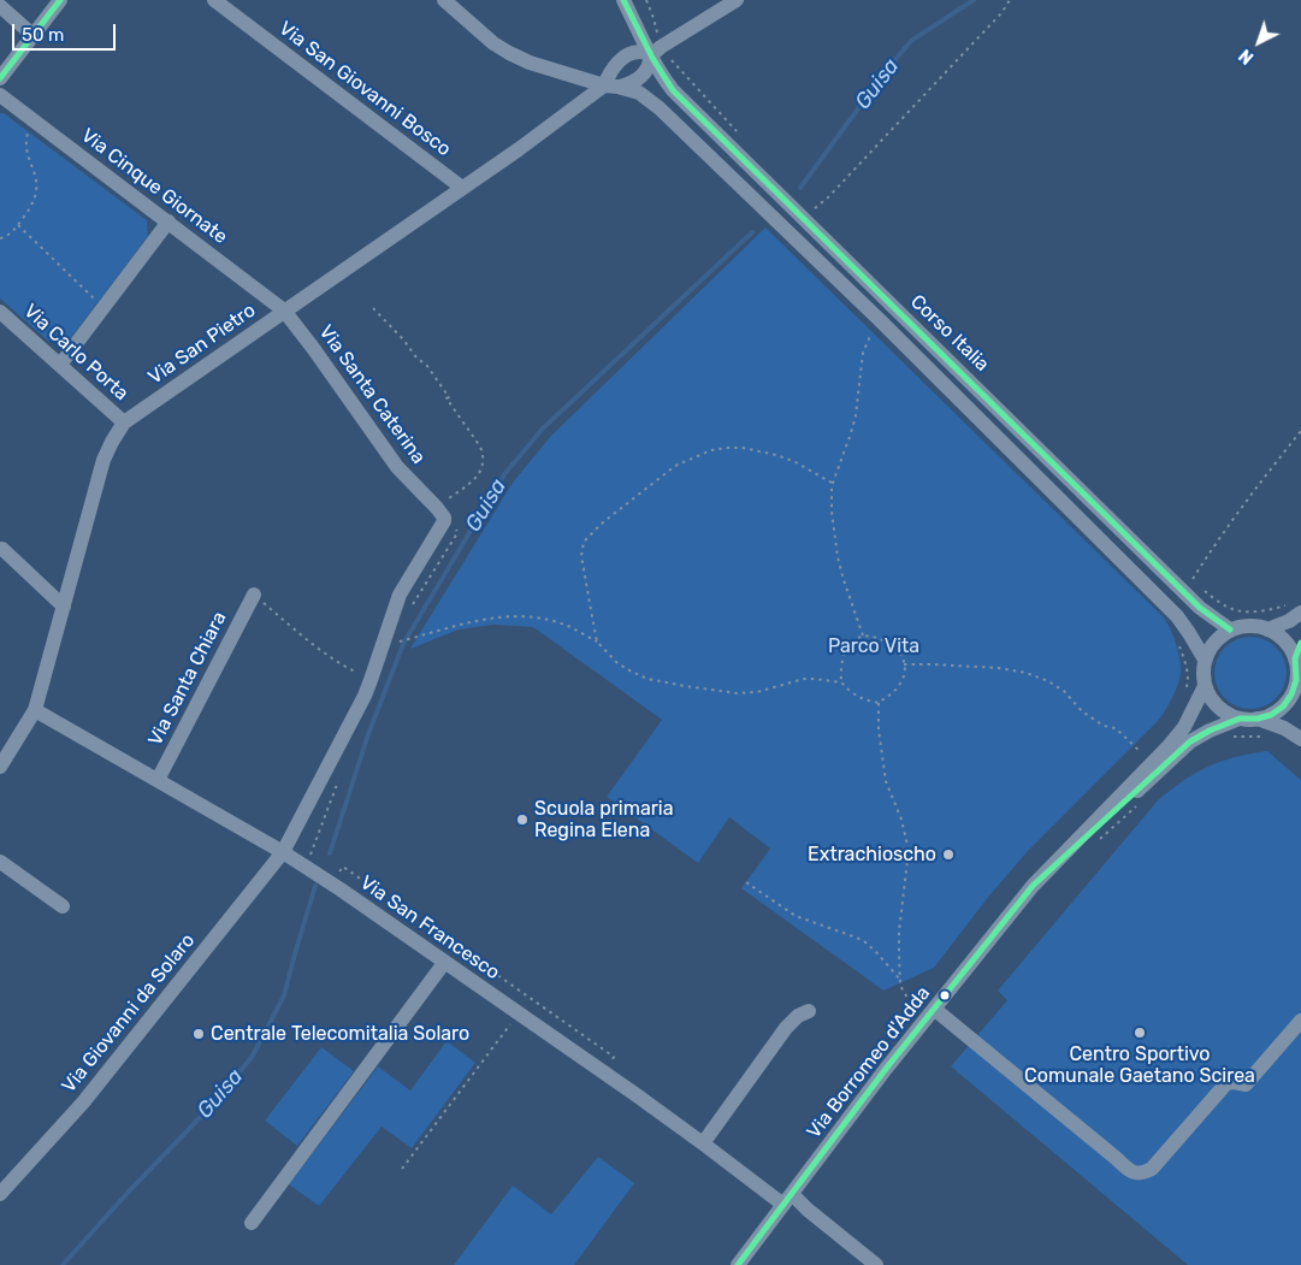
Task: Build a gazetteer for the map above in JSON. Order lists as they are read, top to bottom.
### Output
{
  "streets": {
    "street": [
      "Via San Giovanni Bosco",
      "Via Cinque Giornate",
      "Corso Italia",
      "Via San Pietro",
      "Via Carlo Porta",
      "Via Santa Caterina",
      "Via Santa Chiara",
      "Via San Francesco",
      "Via Giovanni da Solaro",
      "Via Borromeo d'Adda"
    ]
  },
  "crossings": [
    ["Via San Giovanni Bosco", "Via San Pietro"],
    ["Via Cinque Giornate", "Via San Pietro"],
    ["Via Cinque Giornate", "Via Santa Caterina"],
    ["Corso Italia", "Via San Pietro"],
    ["Corso Italia", "Via Borromeo d'Adda"],
    ["Via San Pietro", "Via Carlo Porta"],
    ["Via San Pietro", "Via Santa Caterina"],
    ["Via San Pietro", "Via San Francesco"],
    ["Via Santa Chiara", "Via San Francesco"],
    ["Via San Francesco", "Via Giovanni da Solaro"],
    ["Via San Francesco", "Via Borromeo d'Adda"]
  ],
  "water": ["Guisa"],
  "parks": ["Parco Vita"],
  "places": [
    "Scuola primaria Regina Elena",
    "Extrachioscho",
    "Centro Sportivo Comunale Gaetano Scirea",
    "Centrale Telecomitalia Solaro"
  ],
  "scale_bar": "50 m",
  "north": "bottom left"
}
